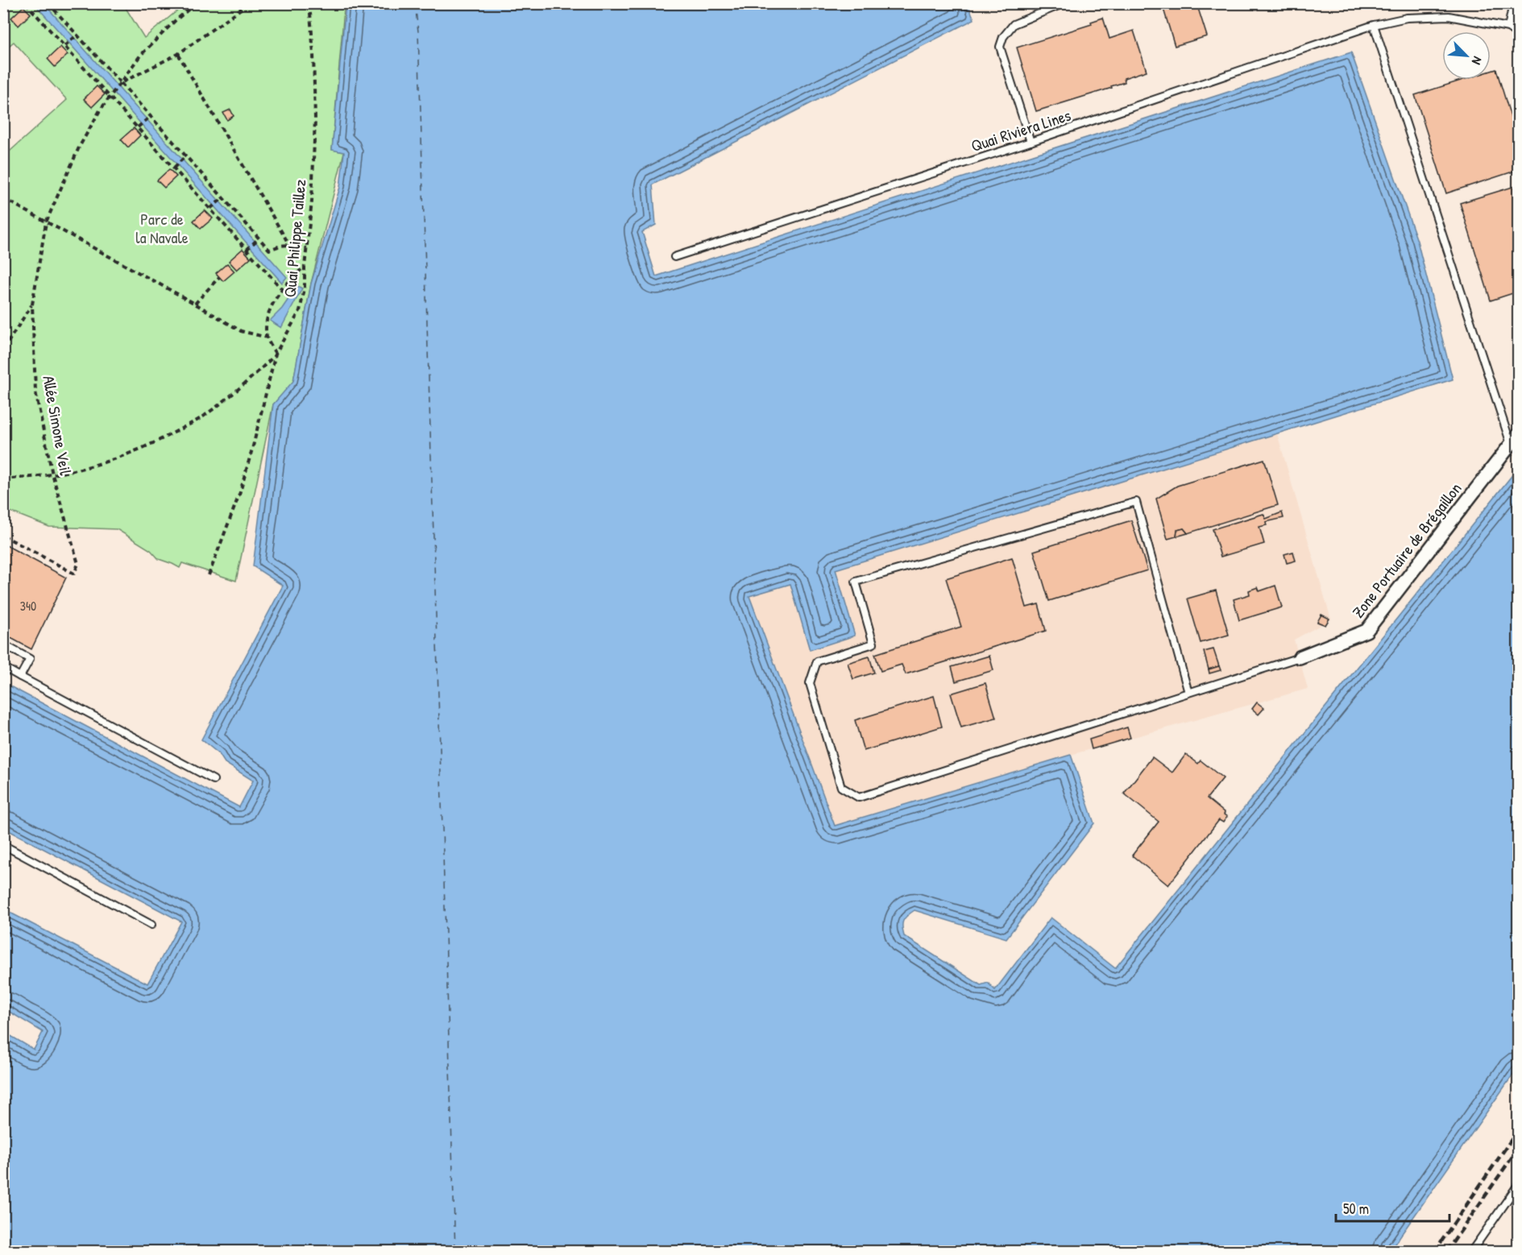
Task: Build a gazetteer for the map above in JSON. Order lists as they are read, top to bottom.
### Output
{
  "streets": {
    "street": ["Zone Portuaire de Brégaillon"],
    "lane": ["Quai Riviera Lines"],
    "path": ["Quai Philippe Taillez", "Allée Simone Veil"]
  },
  "parks": ["Parc de la Navale"],
  "house_numbers": ["340"],
  "scale_bar": "50 m",
  "north": "bottom right"
}
